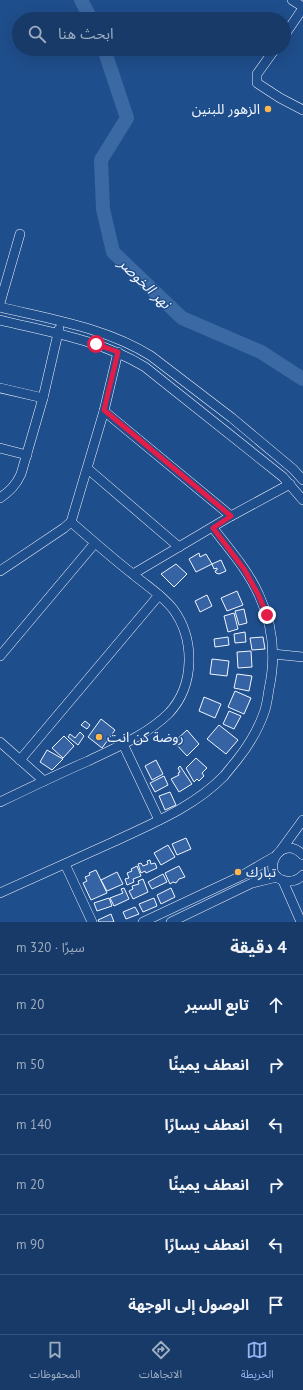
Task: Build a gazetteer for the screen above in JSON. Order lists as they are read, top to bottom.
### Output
{
  "water": ["نهر الخوصر"],
  "places": ["الزهور للبنين", "روضة كن انت", "تبارك"],
  "page": {
    "search": "ابحث هنا",
    "heading": ["4 دقيقة", "سيرًا · 320 m"],
    "list": [
      ["تابع السير", "20 m"],
      ["انعطف يمينًا", "50 m"],
      ["انعطف يسارًا", "140 m"],
      ["انعطف يمينًا", "20 m"],
      ["انعطف يسارًا", "90 m"],
      "الوصول إلى الوجهة"
    ],
    "nav": ["الخريطة", "الاتجاهات", "المحفوظات"]
  }
}
